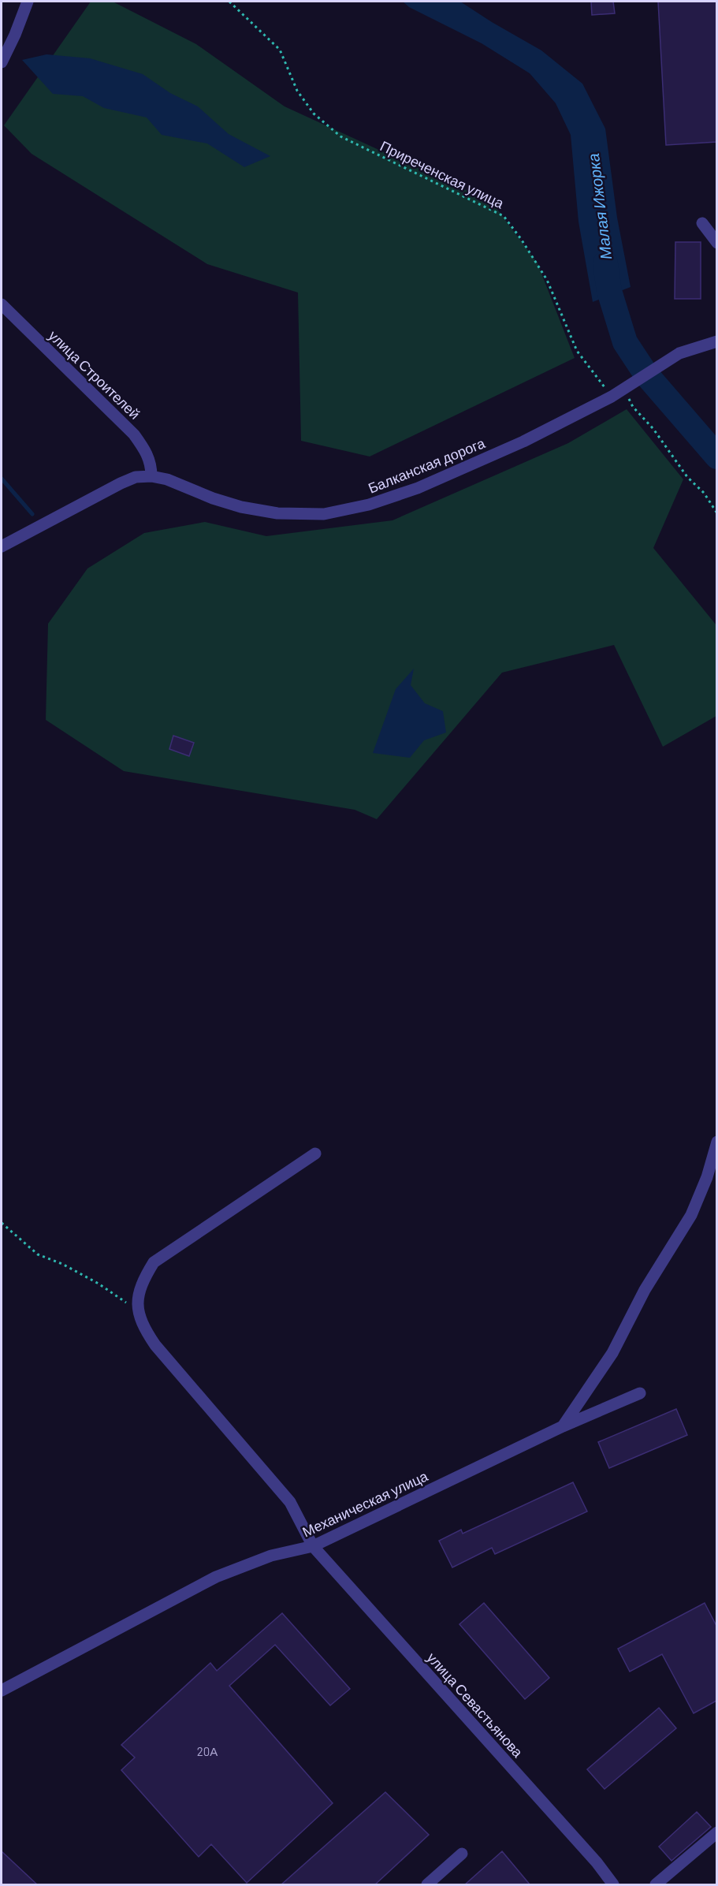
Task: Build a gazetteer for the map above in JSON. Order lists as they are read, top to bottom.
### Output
{
  "streets": {
    "street": [
      "улица Строителей",
      "Балканская дорога",
      "Механическая улица",
      "улица Севастьянова"
    ],
    "path": ["Приреченская улица"]
  },
  "crossings": [
    ["Приреченская улица", "Балканская дорога"],
    ["улица Строителей", "Балканская дорога"],
    ["Механическая улица", "улица Севастьянова"]
  ],
  "water": ["Малая Ижорка"],
  "house_numbers": ["20А"]
}
